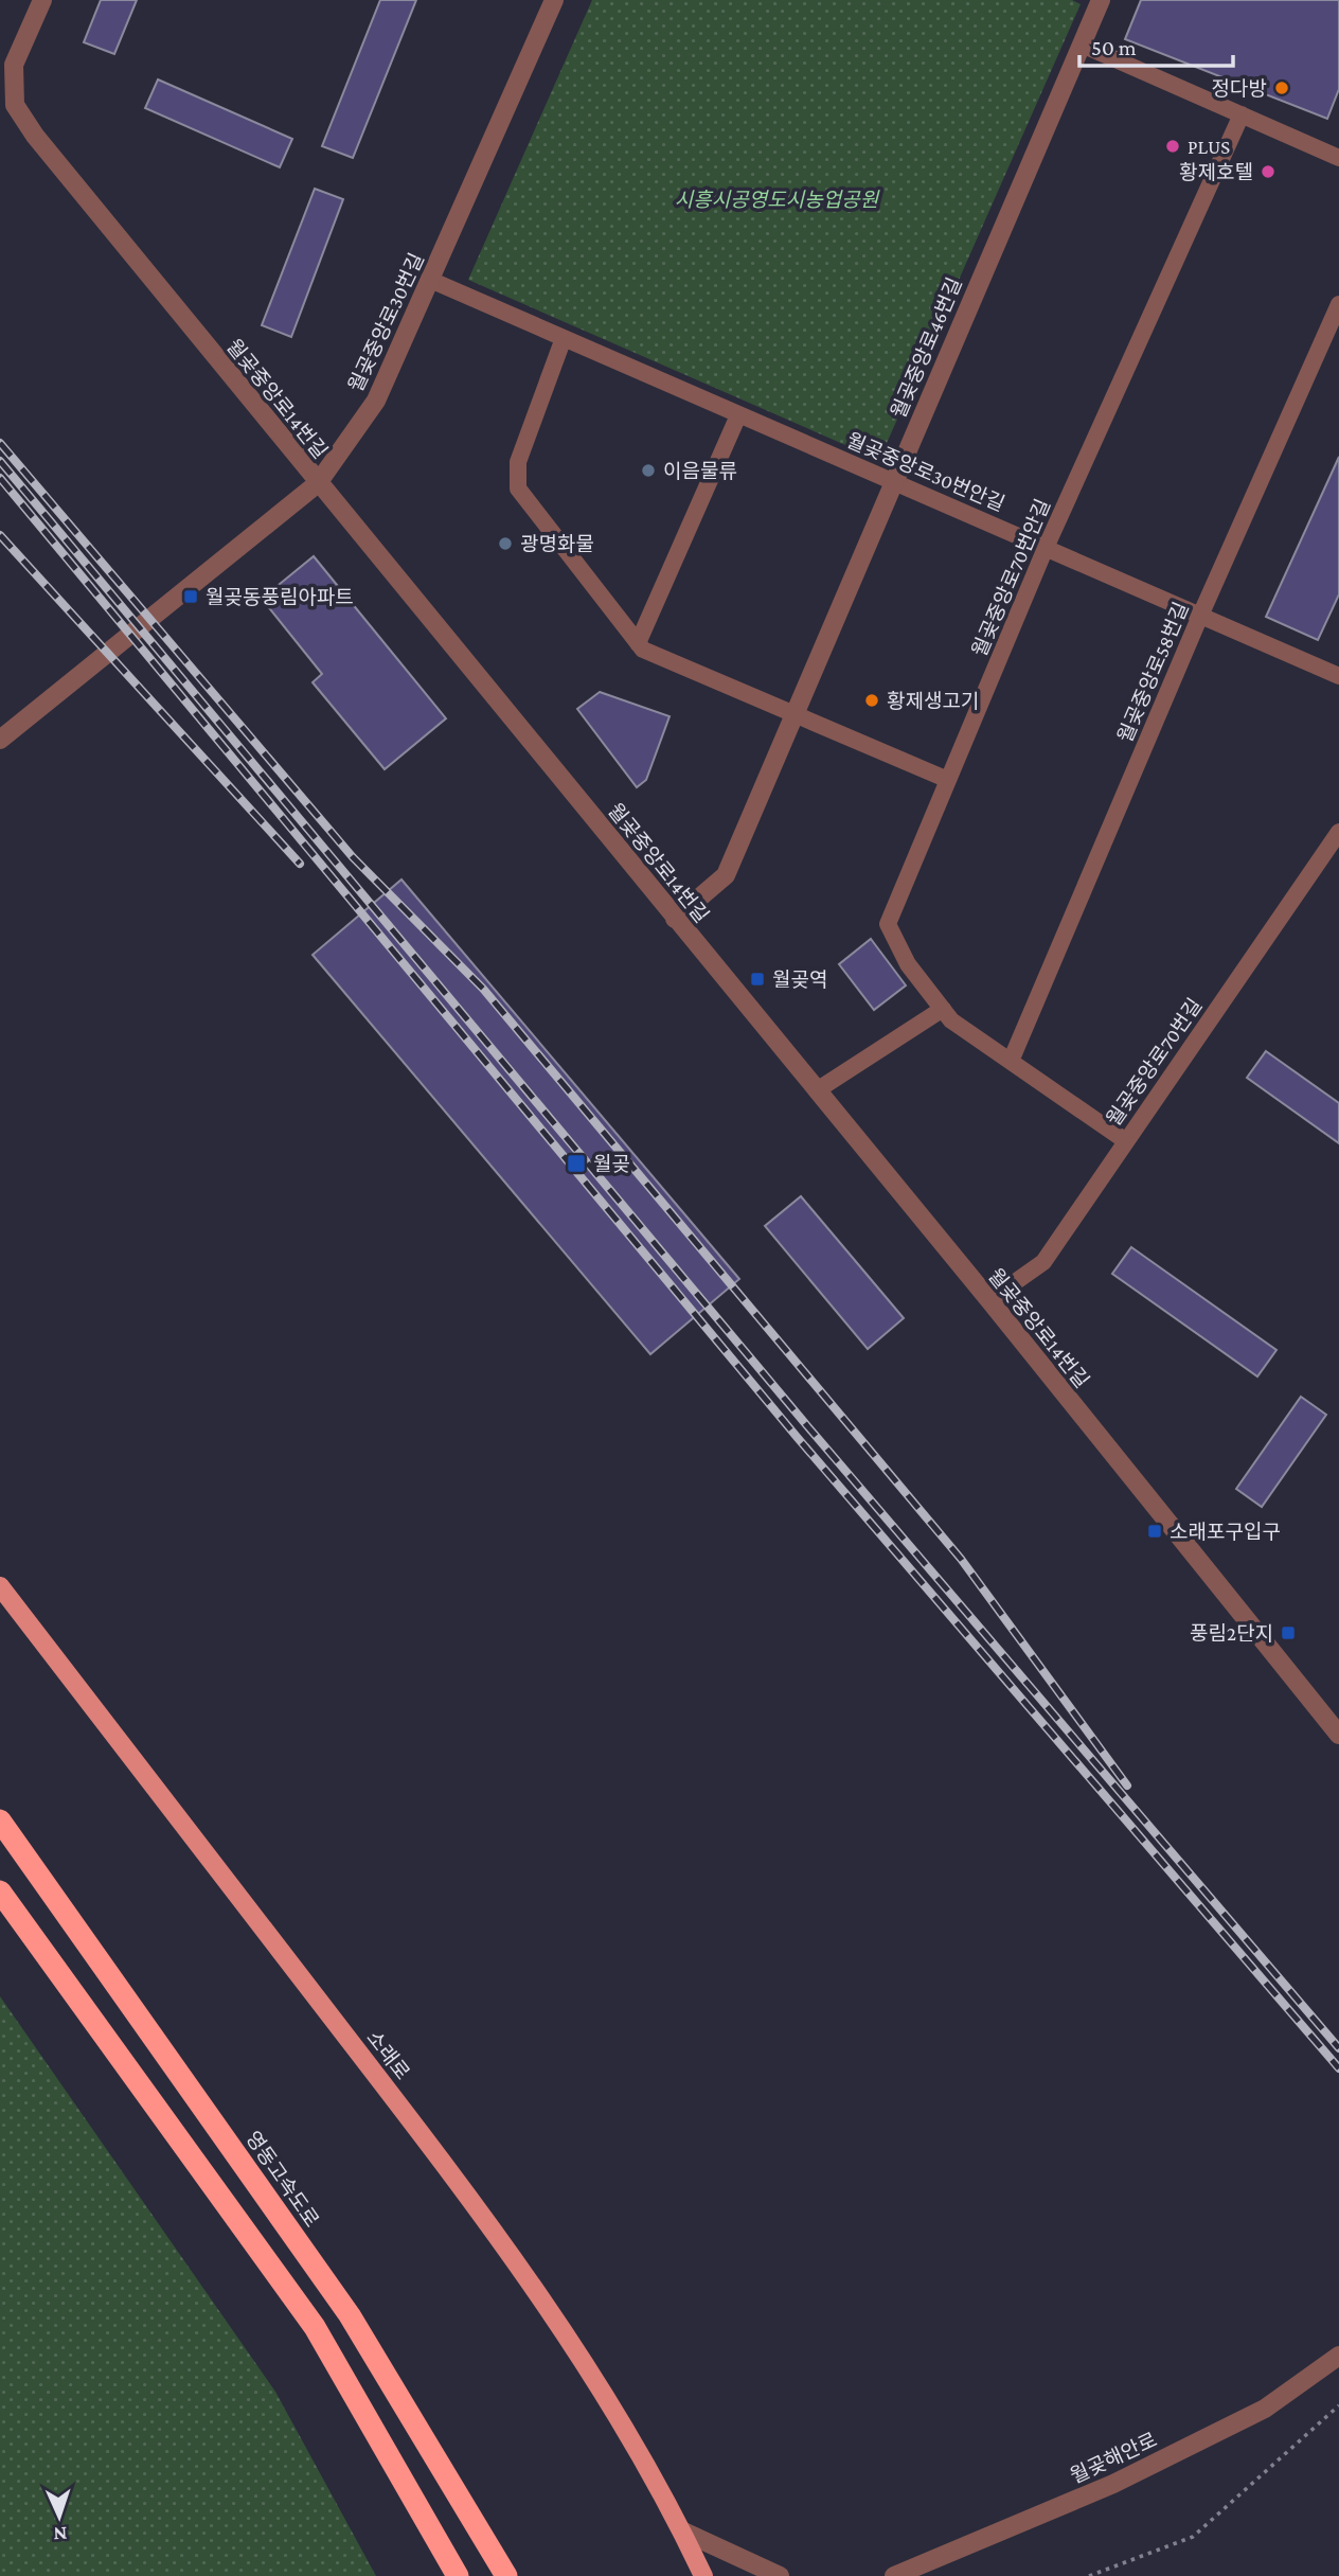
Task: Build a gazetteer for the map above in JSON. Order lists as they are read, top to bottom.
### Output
{
  "streets": {
    "highway": ["영동고속도로"],
    "main road": ["소래로"],
    "street": [
      "월곶중앙로30번길",
      "월곶중앙로46번길",
      "월곶중앙로14번길",
      "월곶중앙로30번안길",
      "월곶중앙로70번안길",
      "월곶중앙로58번길",
      "월곶중앙로70번길",
      "월곶해안로"
    ]
  },
  "crossings": [
    ["월곶중앙로30번길", "월곶중앙로14번길"],
    ["월곶중앙로30번길", "월곶중앙로30번안길"],
    ["월곶중앙로46번길", "월곶중앙로14번길"],
    ["월곶중앙로46번길", "월곶중앙로30번안길"],
    ["월곶중앙로14번길", "월곶중앙로70번길"],
    ["월곶중앙로30번안길", "월곶중앙로70번안길"],
    ["월곶중앙로30번안길", "월곶중앙로58번길"],
    ["월곶중앙로70번안길", "월곶중앙로58번길"],
    ["월곶중앙로70번안길", "월곶중앙로70번길"]
  ],
  "parks": ["시흥시공영도시농업공원"],
  "places": {
    "other": [
      "정다방",
      "PLUS",
      "황제호텔",
      "이음물류",
      "광명화물",
      "황제생고기"
    ],
    "transit": [
      "월곶동풍림아파트",
      "월곶역",
      "월곶",
      "소래포구입구",
      "풍림2단지"
    ]
  },
  "scale_bar": "50 m",
  "north": "bottom"
}
